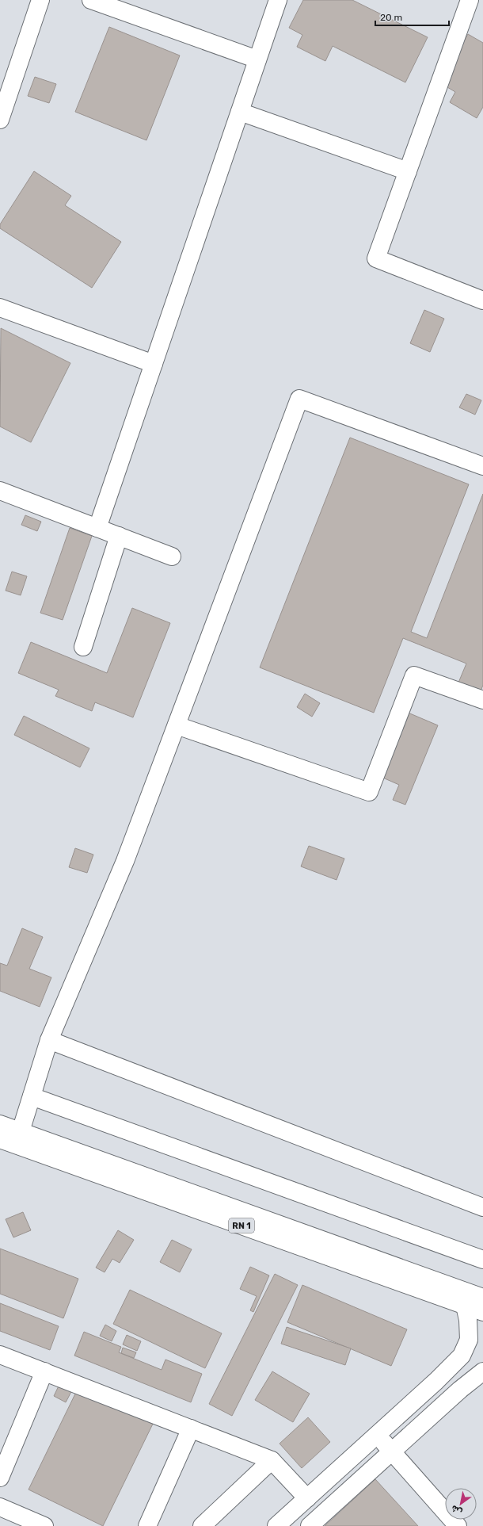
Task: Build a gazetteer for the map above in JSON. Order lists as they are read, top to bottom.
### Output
{
  "streets": {
    "main road": ["RN 1"]
  },
  "scale_bar": "20 m",
  "north": "bottom left"
}
